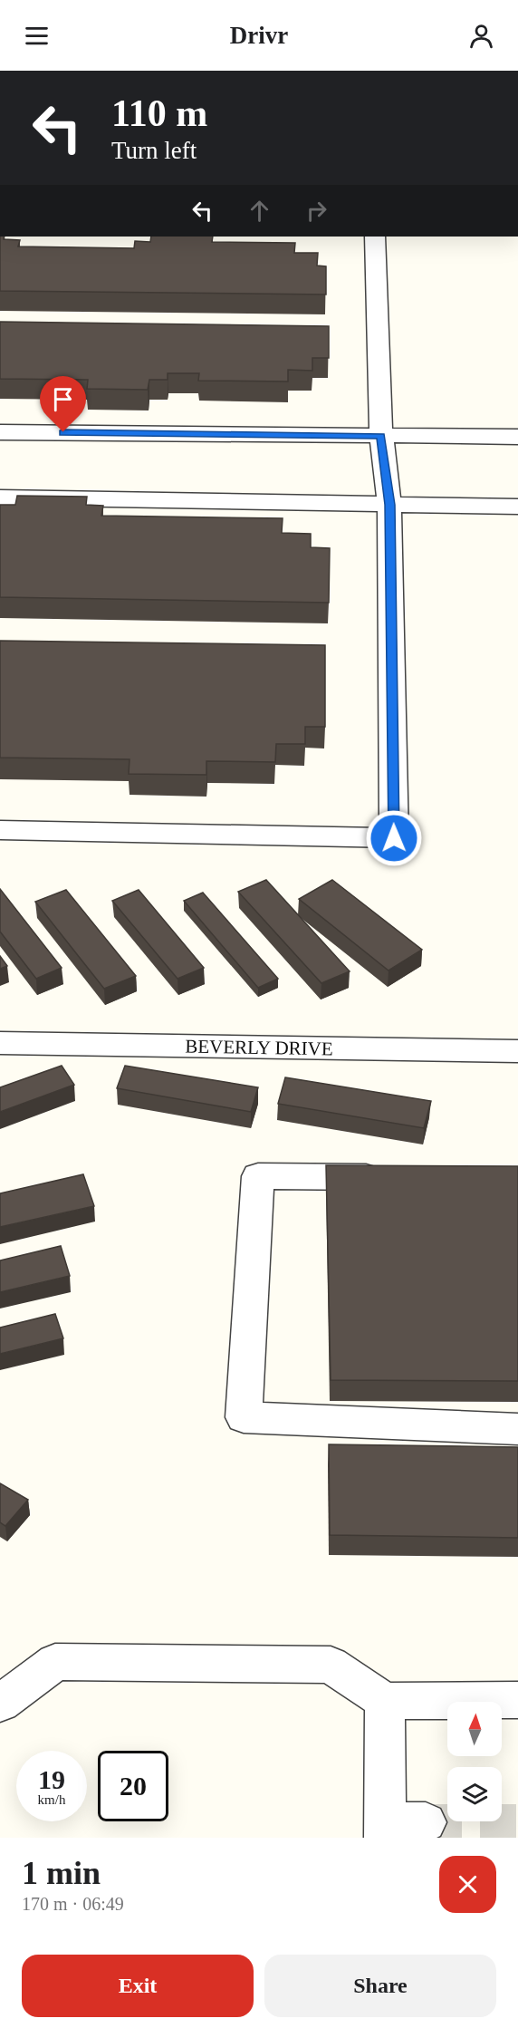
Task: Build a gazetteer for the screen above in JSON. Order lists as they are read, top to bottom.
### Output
{
  "streets": {
    "lane": ["BEVERLY DRIVE"]
  },
  "north": "top",
  "page": {
    "header": "Drivr",
    "turn": ["110 m", "Turn left"],
    "speed": "19 km/h",
    "limit": "20",
    "heading": ["1 min", "170 m · 06:49"],
    "buttons": ["Exit", "Share"]
  }
}
